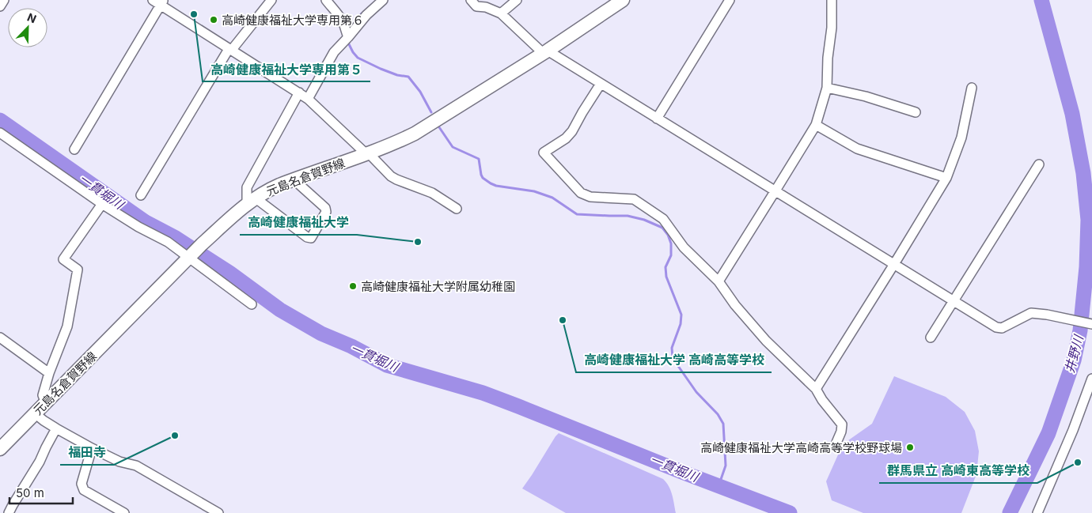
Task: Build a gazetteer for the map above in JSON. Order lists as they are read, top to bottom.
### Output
{
  "streets": {
    "main road": ["元島名倉賀野線"]
  },
  "water": ["一貫堀川", "井野川"],
  "places": [
    "高崎健康福祉大学専用第５",
    "高崎健康福祉大学専用第６",
    "高崎健康福祉大学",
    "高崎健康福祉大学附属幼稚園",
    "高崎健康福祉大学 高崎高等学校",
    "福田寺",
    "高崎健康福祉大学高崎高等学校野球場",
    "群馬県立 高崎東高等学校"
  ],
  "scale_bar": "50 m",
  "north": "top right"
}
